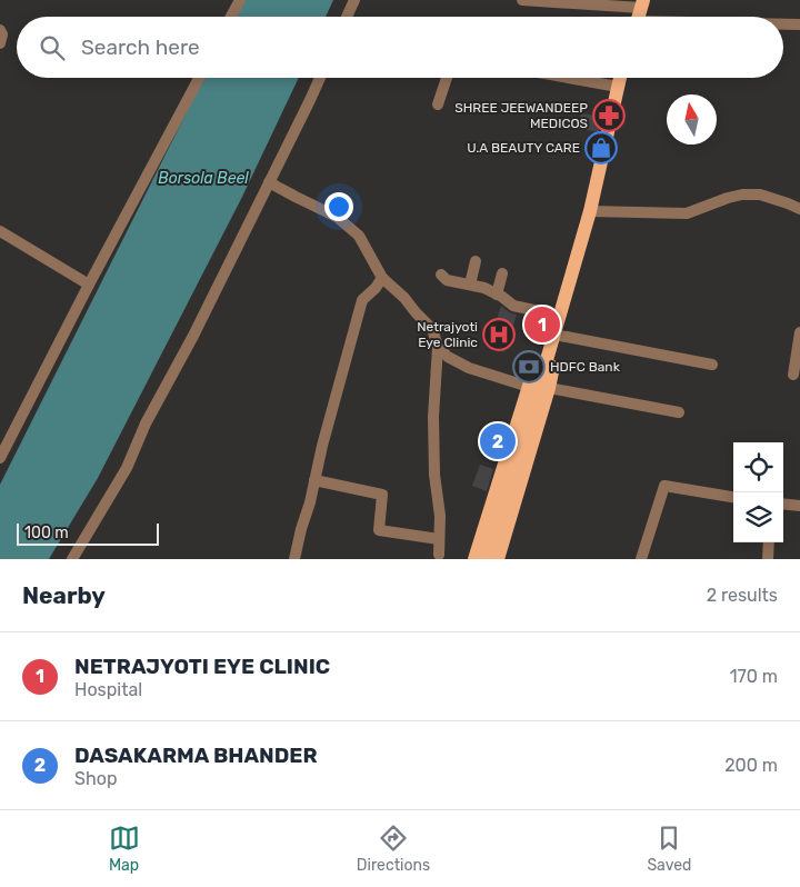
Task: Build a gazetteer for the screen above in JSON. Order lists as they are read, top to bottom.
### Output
{
  "water": ["Borsola Beel"],
  "places": {
    "pharmacy": ["SHREE JEEWANDEEP MEDICOS"],
    "shop": ["U.A BEAUTY CARE"],
    "hospital": ["Netrajyoti Eye Clinic"],
    "bank": ["HDFC Bank"]
  },
  "scale_bar": "100 m",
  "north": "top",
  "page": {
    "search": "Search here",
    "pins": ["1", "2"],
    "scale": "100 m",
    "heading": ["Nearby", "2 results"],
    "list": [
      {
        "mark": "1",
        "name": "NETRAJYOTI EYE CLINIC",
        "note": "Hospital",
        "value": "170 m"
      },
      {
        "mark": "2",
        "name": "DASAKARMA BHANDER",
        "note": "Shop",
        "value": "200 m"
      }
    ],
    "nav": ["Map", "Directions", "Saved"]
  }
}
